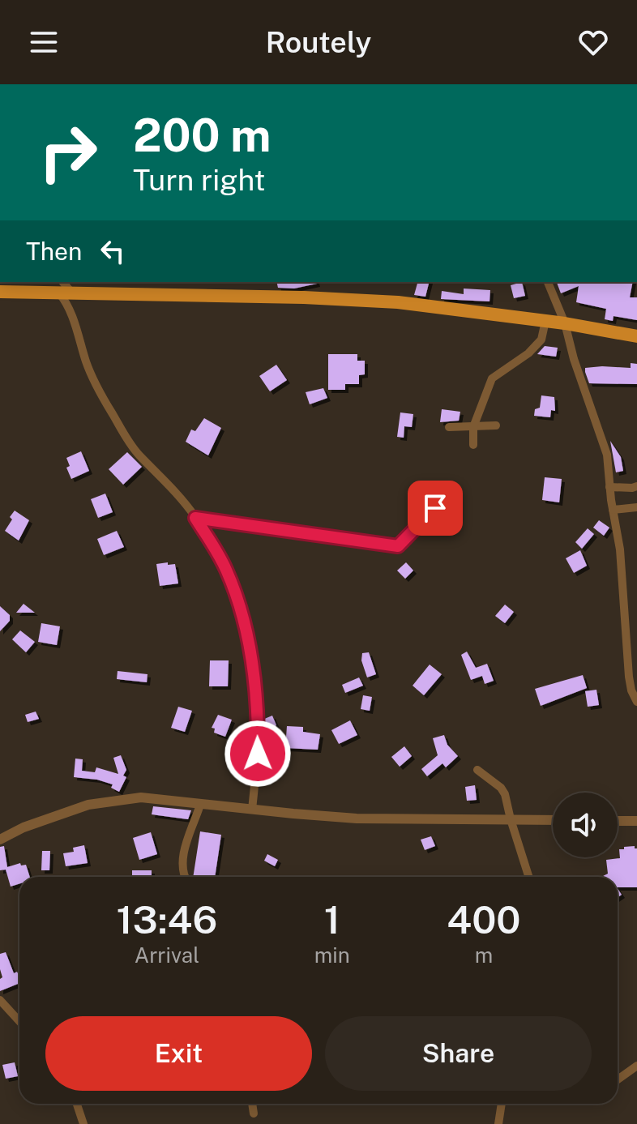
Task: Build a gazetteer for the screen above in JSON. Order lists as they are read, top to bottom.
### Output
{
  "page": {
    "header": "Routely",
    "turn": ["200 m", "Turn right"],
    "then": "Then",
    "eta": [
      "13:46",
      "Arrival",
      "1",
      "min",
      "400",
      "m"
    ],
    "buttons": ["Exit", "Share"]
  }
}
